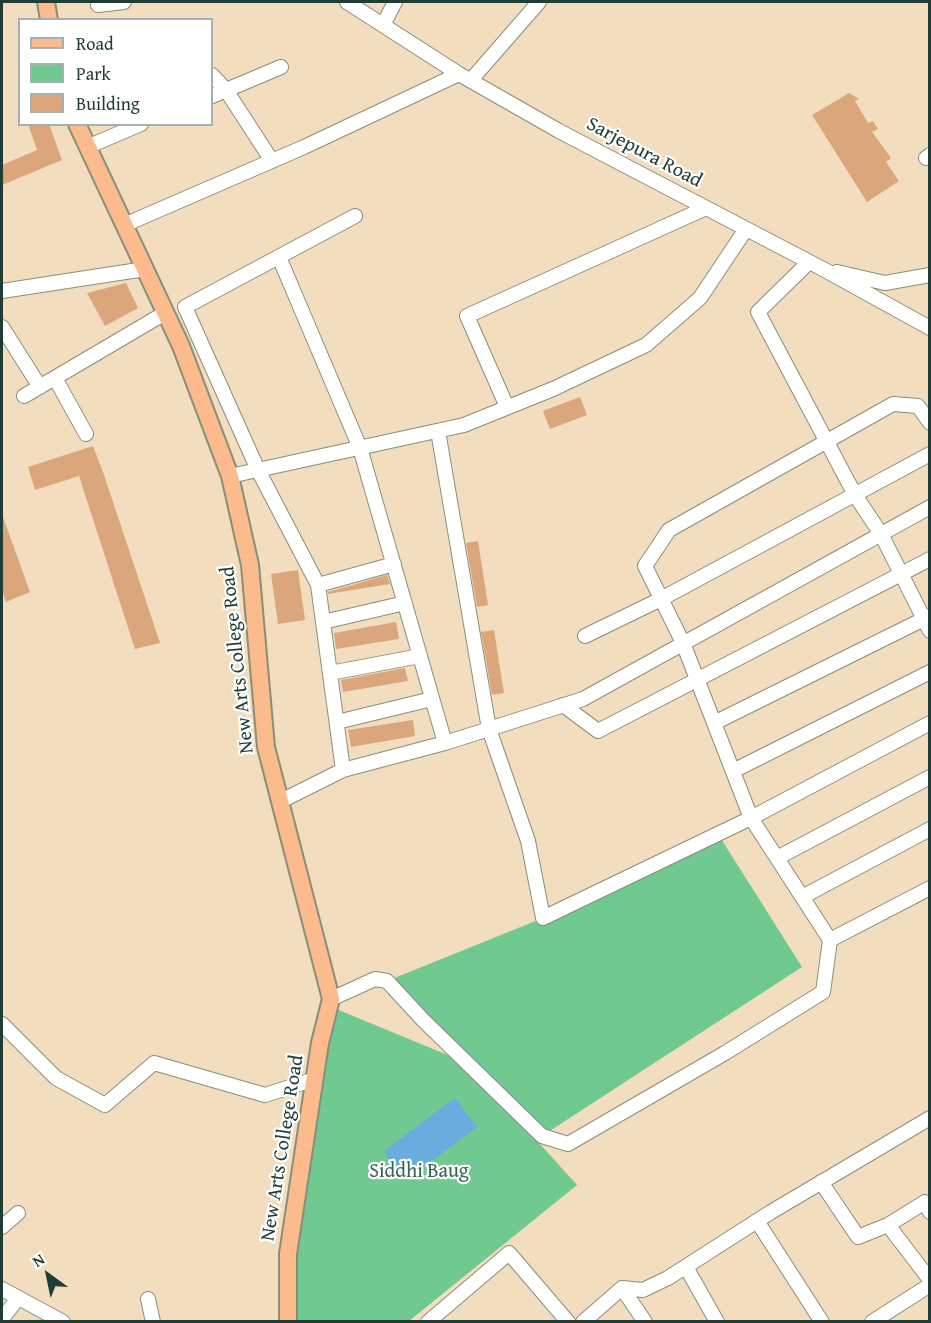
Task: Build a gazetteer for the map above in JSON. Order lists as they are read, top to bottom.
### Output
{
  "streets": {
    "main road": ["New Arts College Road"],
    "street": ["Sarjepura Road"]
  },
  "parks": ["Siddhi Baug"],
  "legend": ["Road", "Park", "Building"],
  "north": "top left"
}
